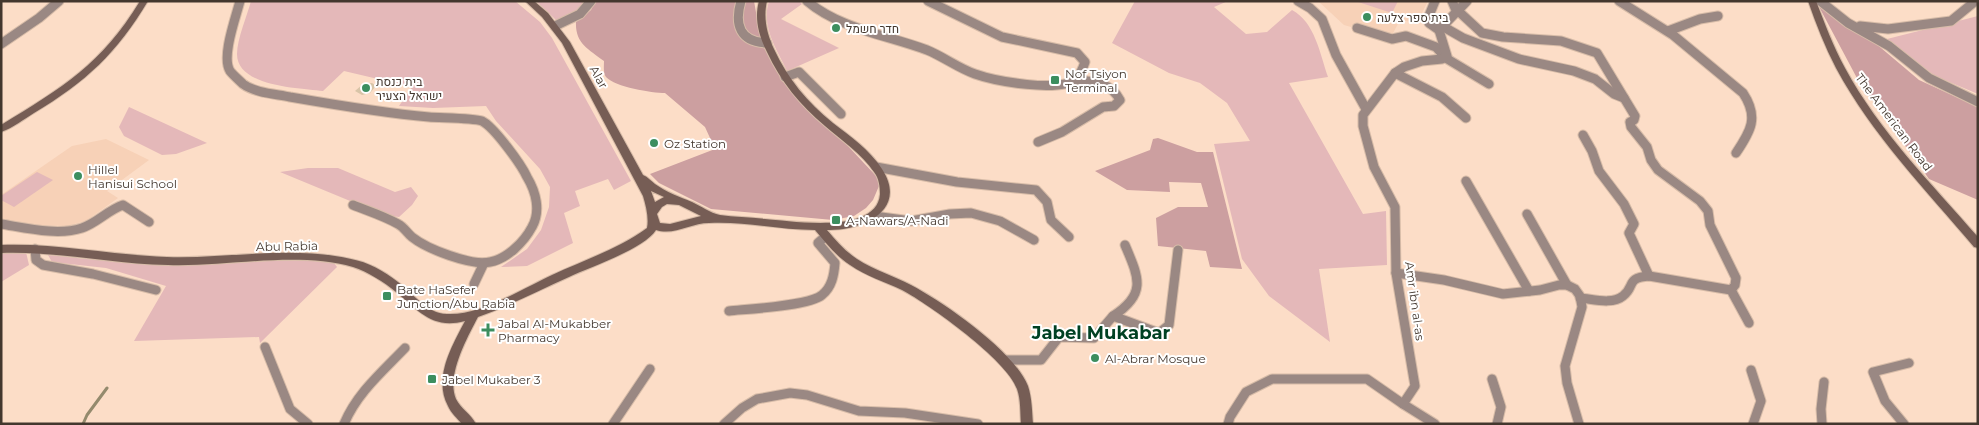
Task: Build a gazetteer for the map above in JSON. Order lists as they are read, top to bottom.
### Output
{
  "streets": {
    "street": [
      "Alar",
      "The American Road",
      "Abu Rabia",
      "Amr ibn al-as"
    ]
  },
  "crossings": [
    ["Alar", "Abu Rabia"]
  ],
  "districts": ["Jabel Mukabar"],
  "places": {
    "other": [
      "בית ספר צלעה",
      "חדר חשמל",
      "בית כנסת ישראל הצעיר",
      "Oz Station",
      "Hillel Hanisui School",
      "Al-Abrar Mosque"
    ],
    "transit": [
      "Nof Tsiyon Terminal",
      "A-Nawars/A-Nadi",
      "Bate HaSefer Junction/Abu Rabia",
      "Jabel Mukaber 3"
    ],
    "health": ["Jabal Al-Mukabber Pharmacy"]
  }
}
